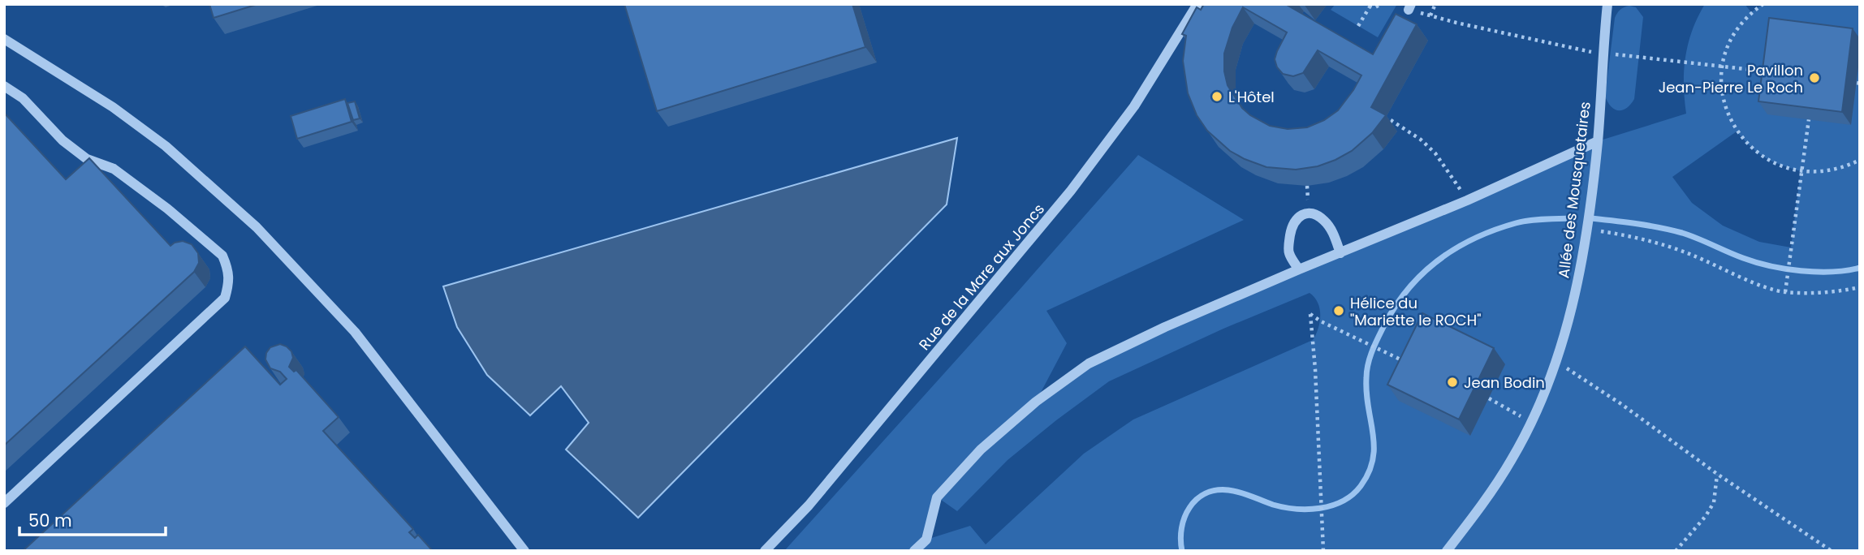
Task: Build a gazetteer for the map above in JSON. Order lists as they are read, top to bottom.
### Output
{
  "streets": {
    "street": ["Allée des Mousquetaires", "Rue de la Mare aux Joncs"]
  },
  "places": [
    "Pavillon Jean-Pierre Le Roch",
    "L'Hôtel",
    "Hélice du \"Mariette le ROCH\"",
    "Jean Bodin"
  ],
  "scale_bar": "50 m"
}
